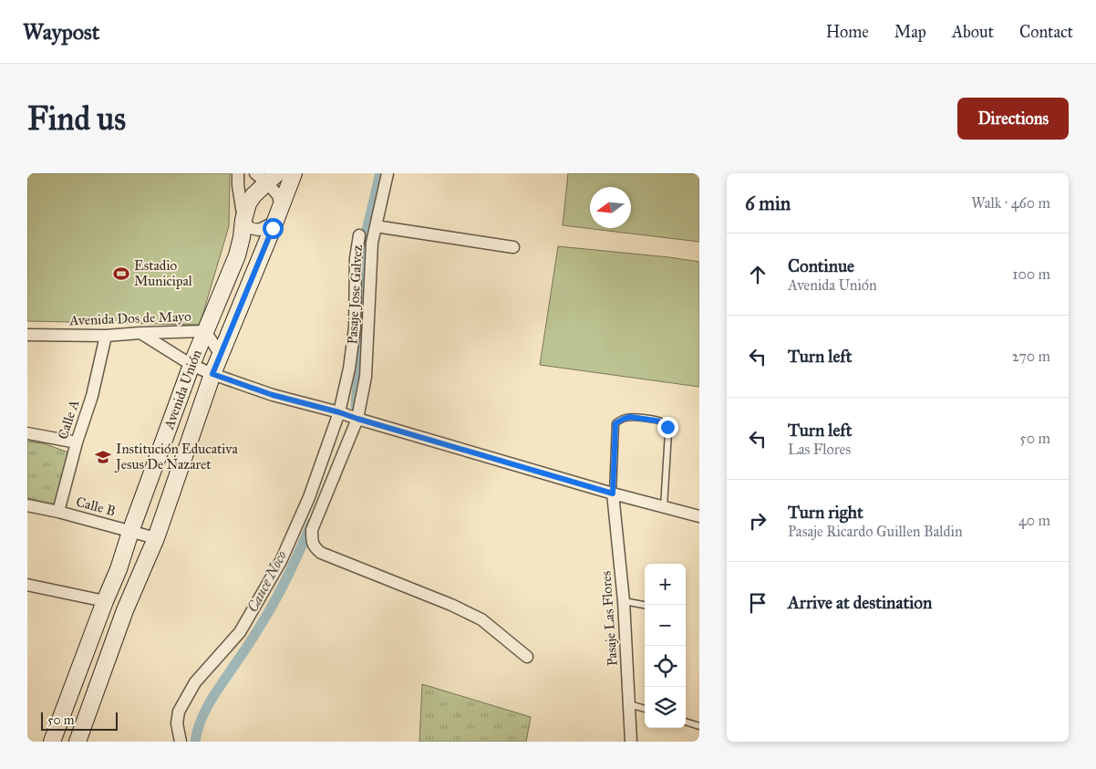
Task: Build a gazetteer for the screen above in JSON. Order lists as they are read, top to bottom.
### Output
{
  "streets": {
    "main road": ["Avenida Unión"],
    "street": [
      "Pasaje Jose Galvez",
      "Avenida Dos de Mayo",
      "Calle A",
      "Calle B",
      "Pasaje Las Flores"
    ]
  },
  "crossings": [
    ["Avenida Dos de Mayo", "Avenida Unión"],
    ["Avenida Dos de Mayo", "Calle A"],
    ["Avenida Unión", "Calle B"],
    ["Calle A", "Calle B"]
  ],
  "water": ["Cauce Noco"],
  "places": {
    "sports": ["Estadio Municipal"],
    "school or university": ["Institución Educativa Jesus De Nazaret"]
  },
  "scale_bar": "50 m",
  "north": "left",
  "page": {
    "header": "Waypost",
    "nav": [
      "Home",
      "Map",
      "About",
      "Contact"
    ],
    "buttons": "Directions",
    "title": "Find us",
    "heading": ["6 min", "Walk · 460 m"],
    "list": [
      ["Continue", "Avenida Unión", "100 m"],
      ["Turn left", "270 m"],
      ["Turn left", "Las Flores", "50 m"],
      ["Turn right", "Pasaje Ricardo Guillen Baldin", "40 m"],
      "Arrive at destination"
    ],
    "map_buttons": ["+", "−"],
    "scale": "50 m"
  }
}
